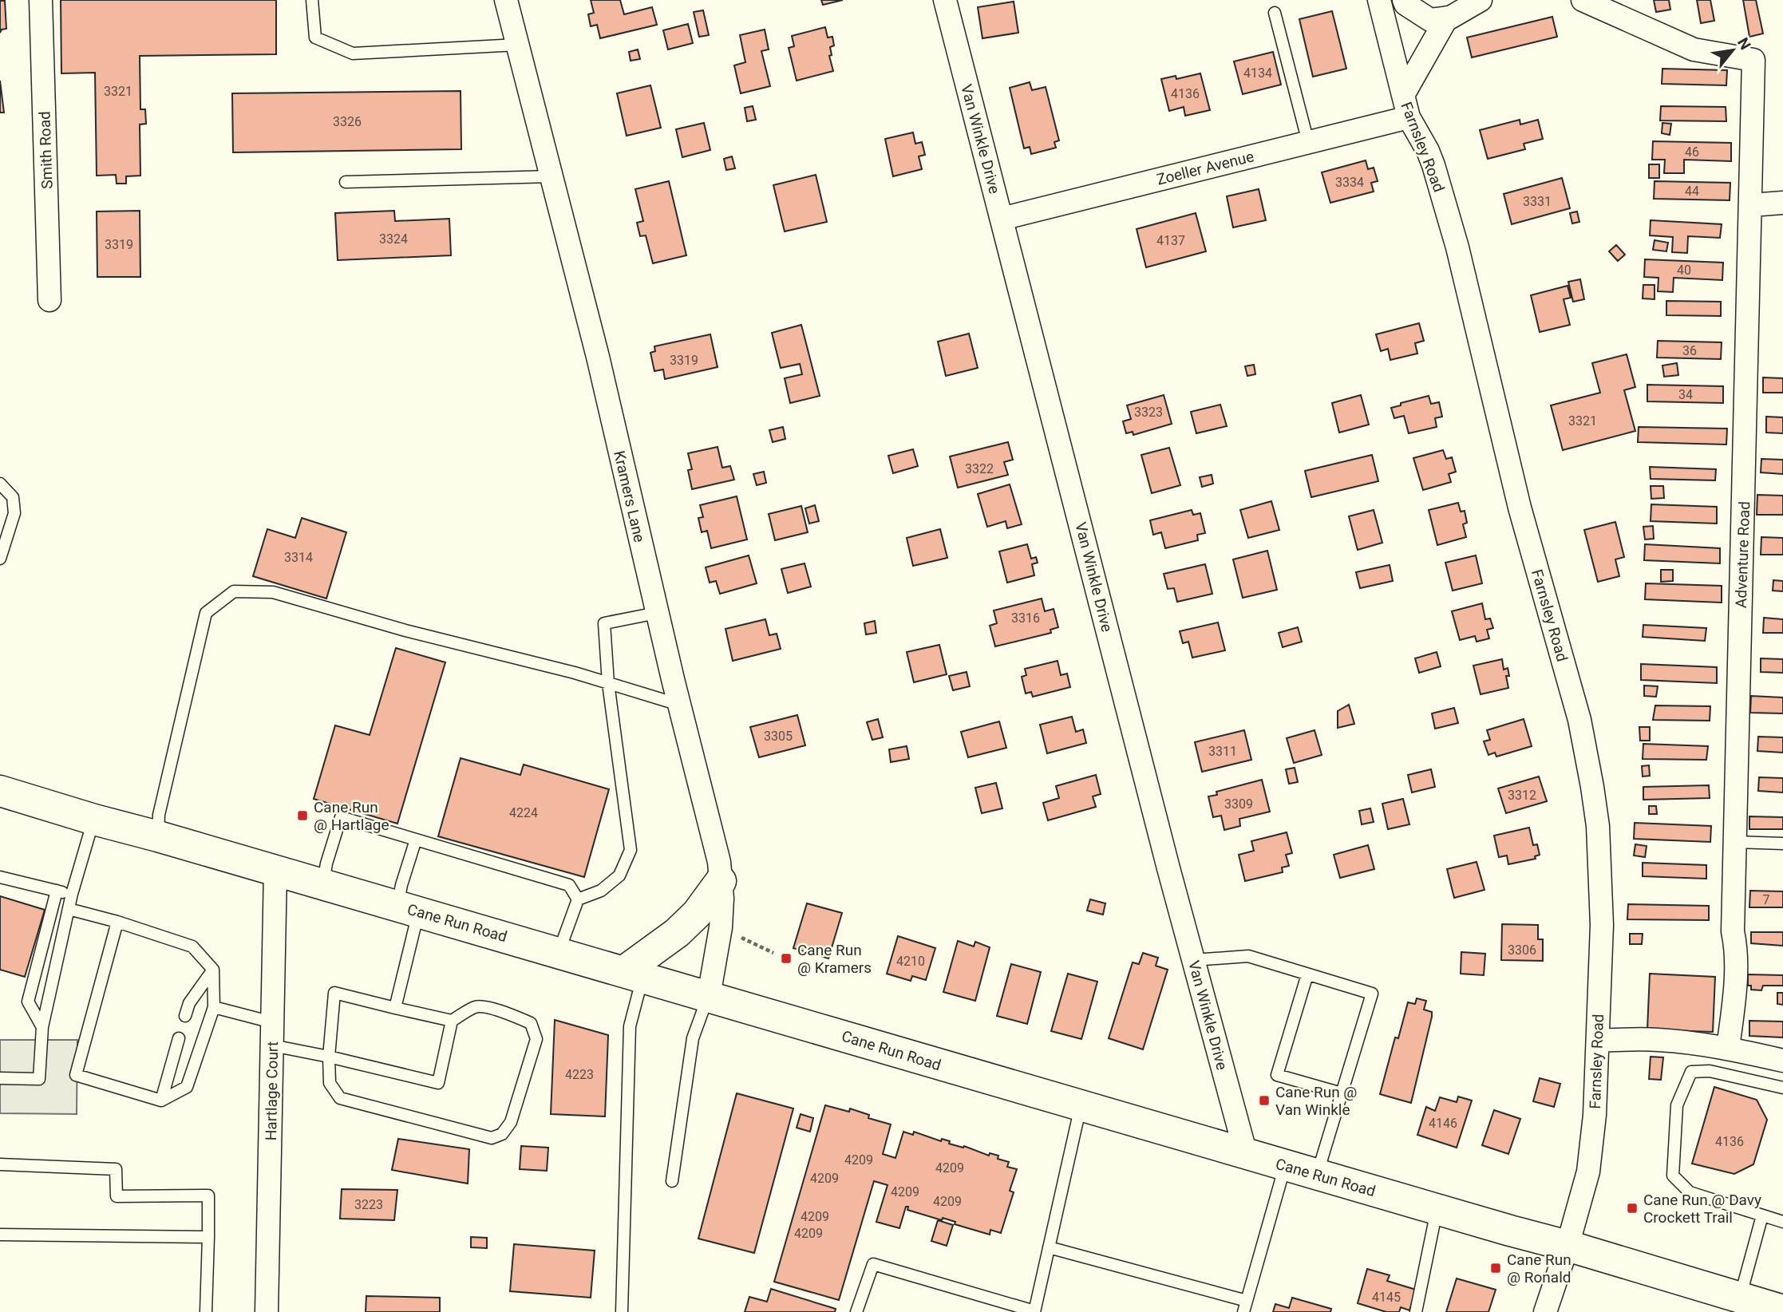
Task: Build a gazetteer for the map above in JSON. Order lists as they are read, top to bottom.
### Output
{
  "streets": {
    "highway": ["Cane Run Road"],
    "street": [
      "Van Winkle Drive",
      "Farnsley Road",
      "Smith Road",
      "Zoeller Avenue",
      "Kramers Lane",
      "Adventure Road",
      "Hartlage Court"
    ]
  },
  "crossings": [
    ["Van Winkle Drive", "Zoeller Avenue"],
    ["Van Winkle Drive", "Cane Run Road"],
    ["Farnsley Road", "Zoeller Avenue"],
    ["Farnsley Road", "Cane Run Road"],
    ["Kramers Lane", "Cane Run Road"],
    ["Cane Run Road", "Hartlage Court"]
  ],
  "places": {
    "transit": [
      "Cane Run @ Hartlage",
      "Cane Run @ Kramers",
      "Cane Run @ Van Winkle",
      "Cane Run @ Davy Crockett Trail",
      "Cane Run @ Ronald"
    ]
  },
  "house_numbers": [
    "4134",
    "3321",
    "4136",
    "3326",
    "46",
    "3334",
    "44",
    "3331",
    "3324",
    "4137",
    "3319",
    "40",
    "36",
    "3319",
    "34",
    "3323",
    "3321",
    "3322",
    "3314",
    "3316",
    "3305",
    "3311",
    "3312",
    "3309",
    "4224",
    "7",
    "3306",
    "4210",
    "4223",
    "4146",
    "4136",
    "4209",
    "4209",
    "4209",
    "4209",
    "4209",
    "3223",
    "4209",
    "4209",
    "4145"
  ],
  "north": "top right"
}
